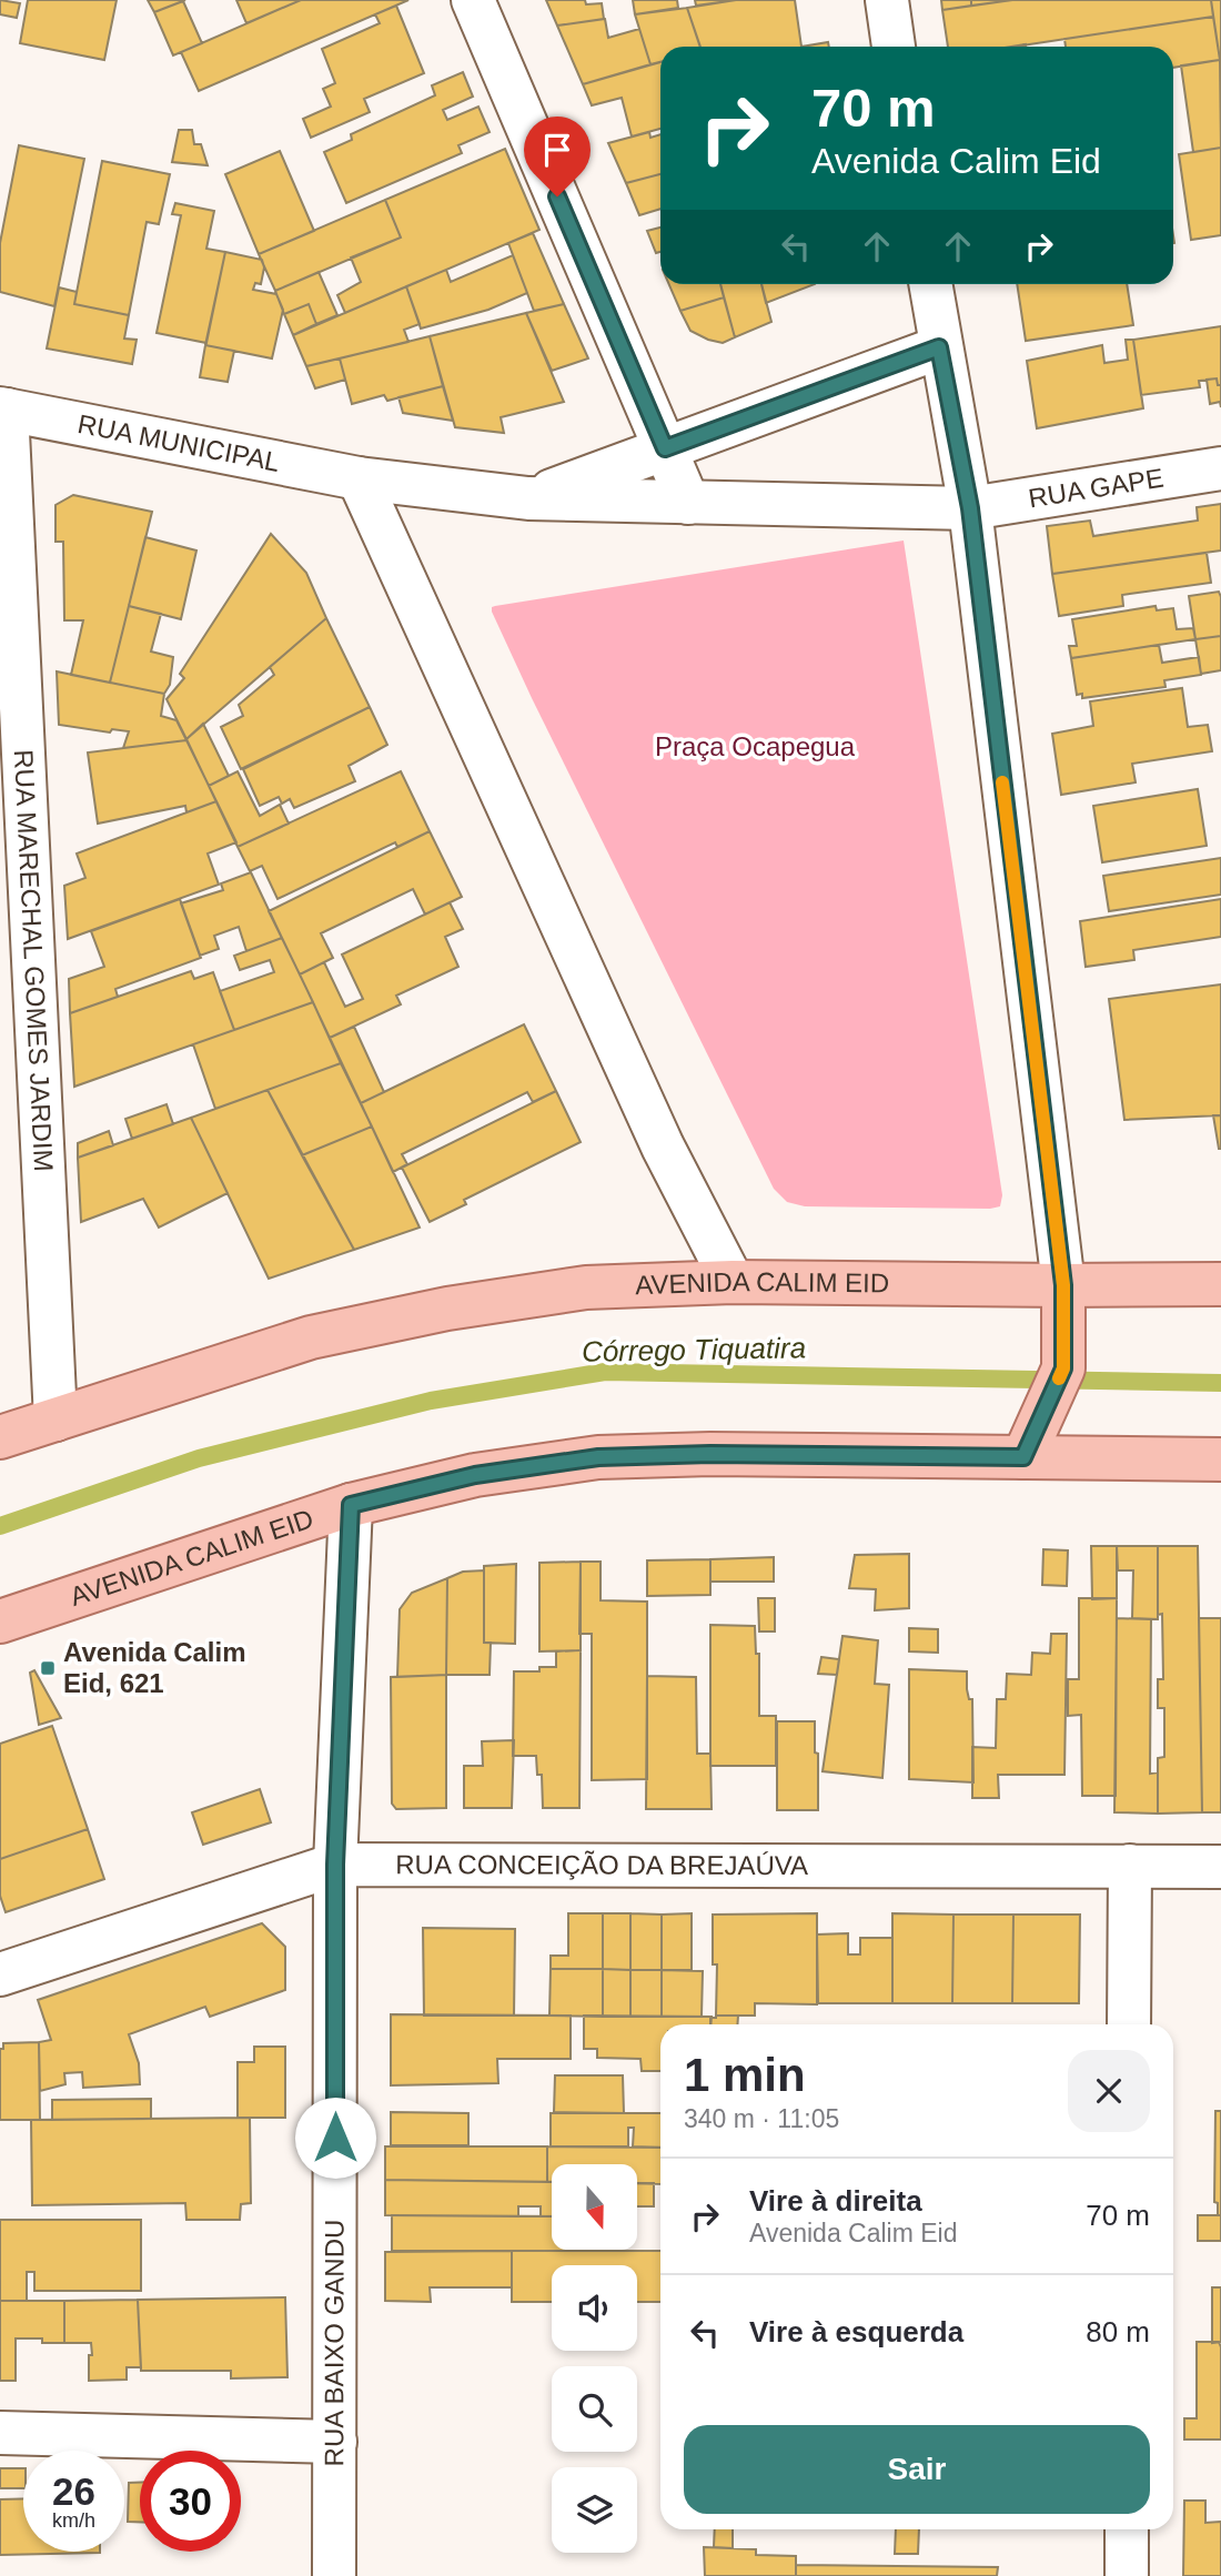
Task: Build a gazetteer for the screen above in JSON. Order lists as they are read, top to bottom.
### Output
{
  "streets": {
    "main road": ["AVENIDA CALIM EID"],
    "street": [
      "RUA MUNICIPAL",
      "RUA GAPE",
      "RUA MARECHAL GOMES JARDIM",
      "RUA CONCEIÇÃO DA BREJAÚVA",
      "RUA BAIXO GANDU"
    ]
  },
  "crossings": [
    ["RUA MUNICIPAL", "RUA MARECHAL GOMES JARDIM"],
    ["RUA MARECHAL GOMES JARDIM", "AVENIDA CALIM EID"],
    ["AVENIDA CALIM EID", "RUA BAIXO GANDU"],
    ["RUA CONCEIÇÃO DA BREJAÚVA", "RUA BAIXO GANDU"]
  ],
  "water": ["Córrego Tiquatira"],
  "parks": ["Praça Ocapegua"],
  "places": {
    "transit": ["Avenida Calim Eid, 621"]
  },
  "north": "bottom",
  "page": {
    "turn": ["70 m", "Avenida Calim Eid"],
    "heading": ["1 min", "340 m · 11:05"],
    "list": [
      {
        "name": "Vire à direita",
        "note": "Avenida Calim Eid",
        "value": "70 m"
      },
      {
        "name": "Vire à esquerda",
        "value": "80 m"
      }
    ],
    "buttons": "Sair",
    "speed": "26 km/h",
    "limit": "30"
  }
}
